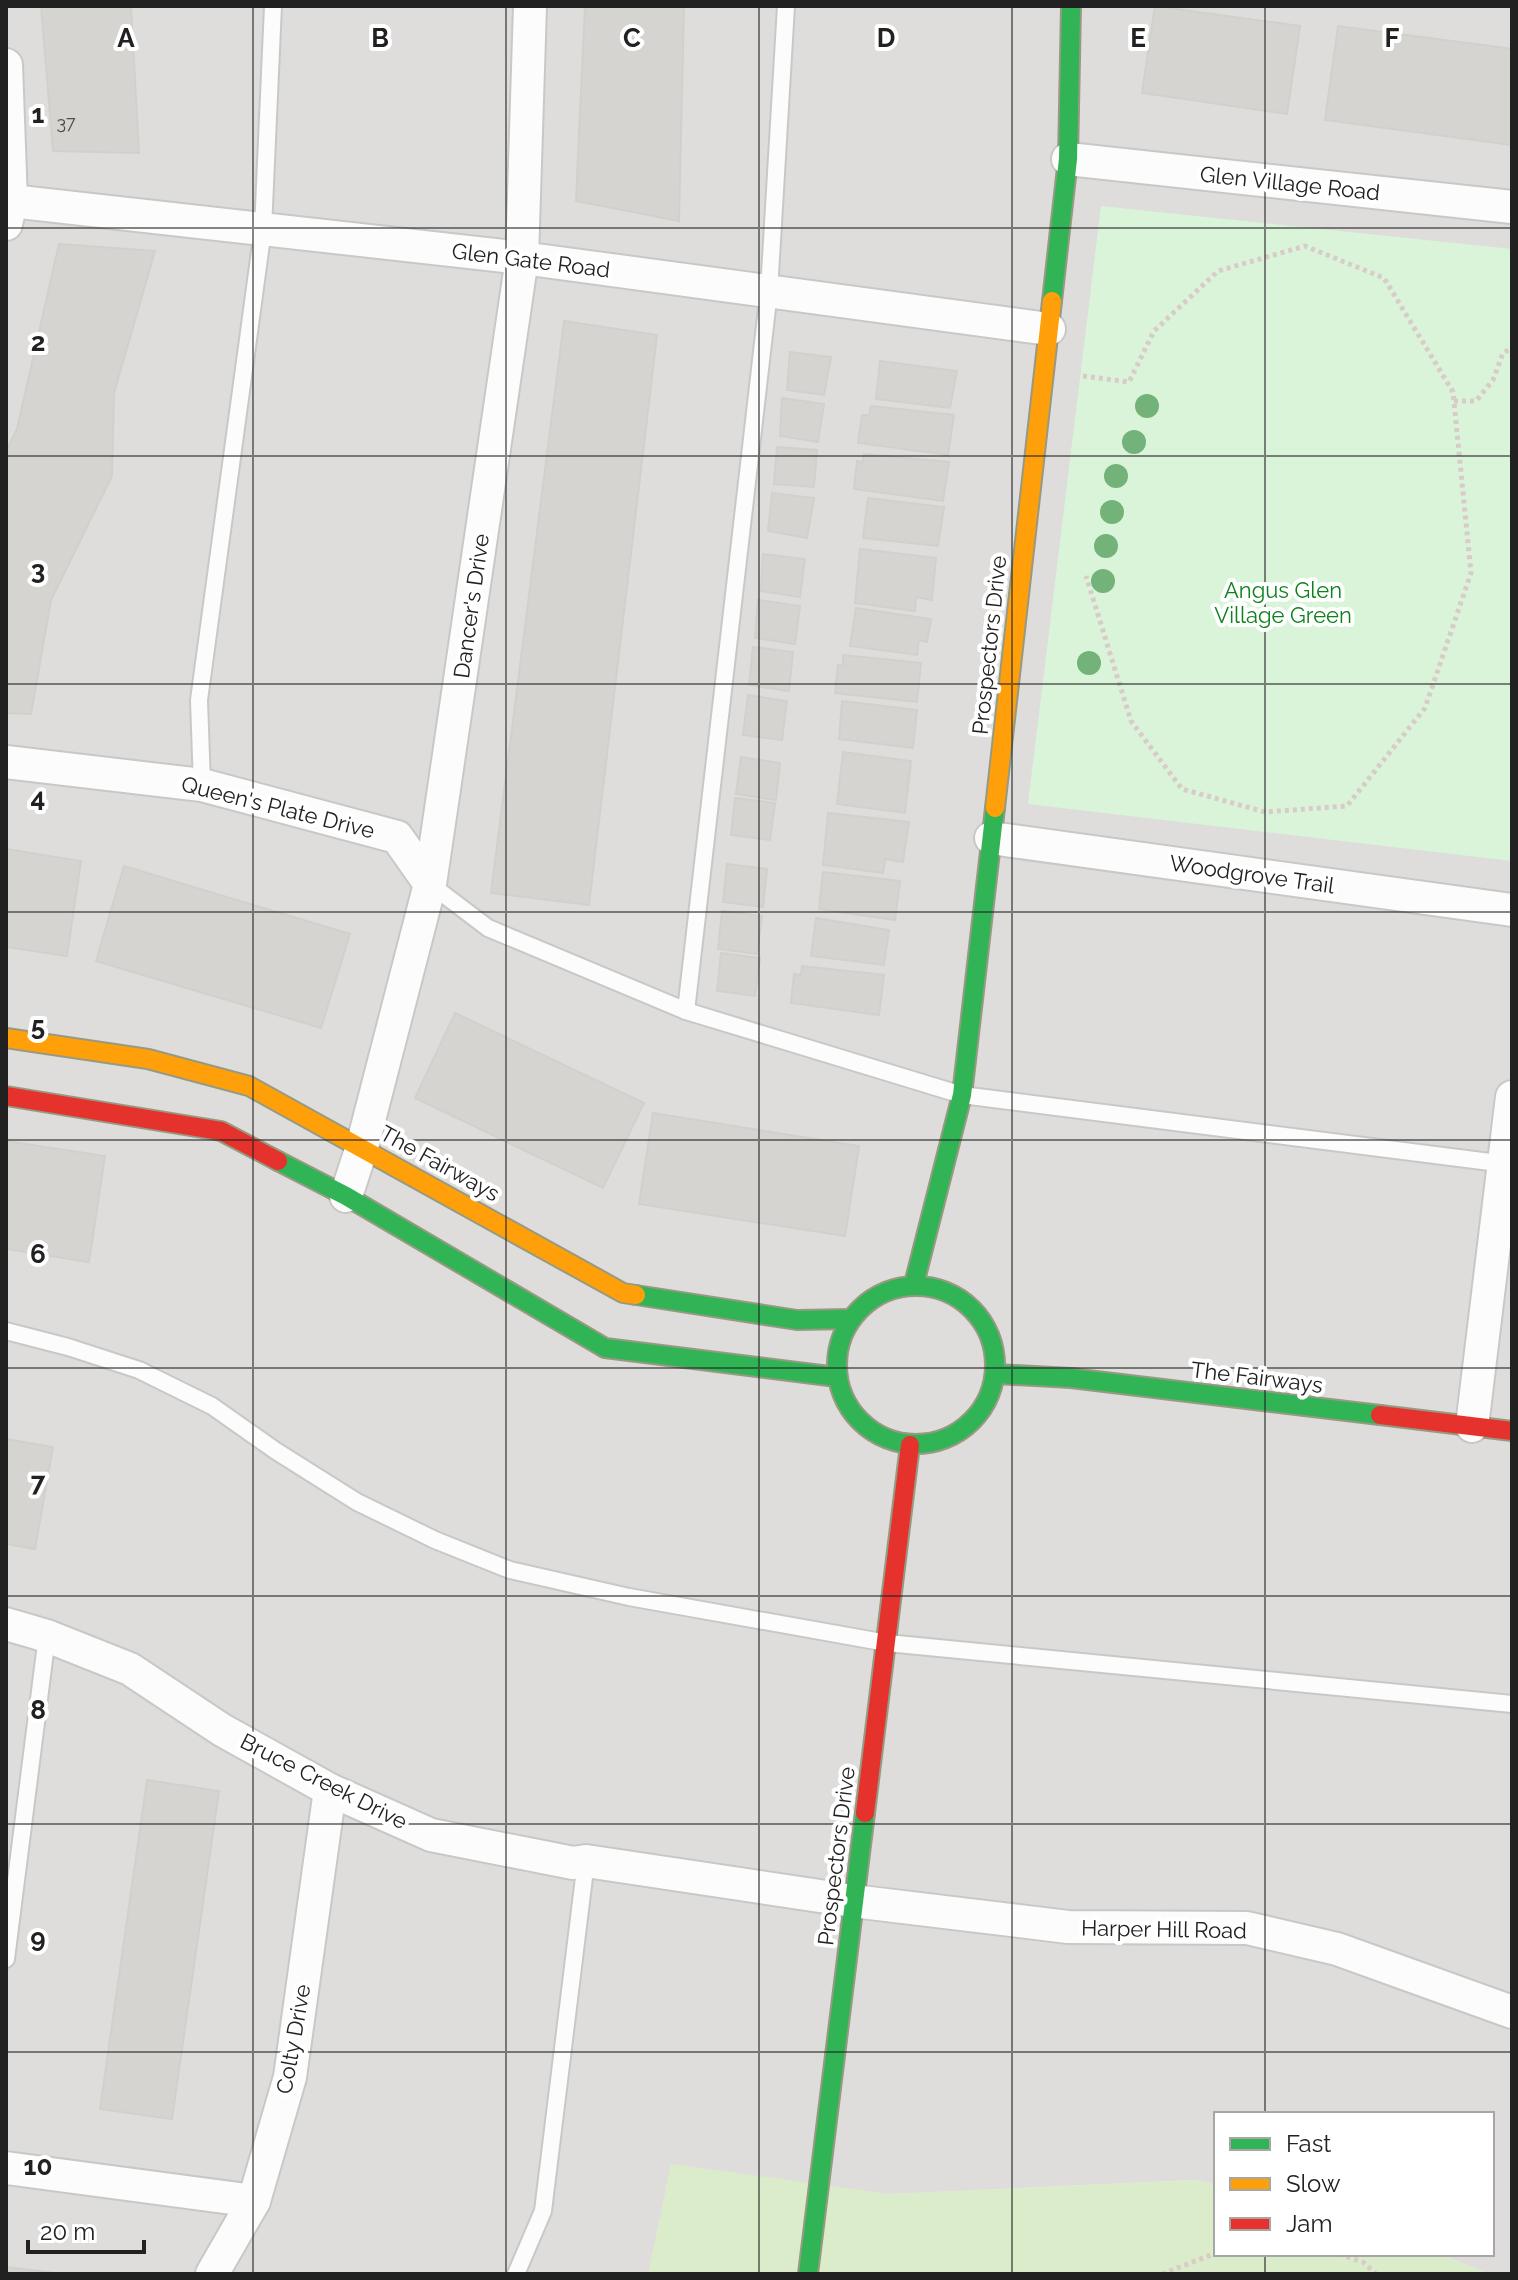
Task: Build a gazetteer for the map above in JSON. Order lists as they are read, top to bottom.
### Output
{
  "streets": {
    "street": [
      "Glen Village Road",
      "Glen Gate Road",
      "Dancer's Drive",
      "Prospectors Drive",
      "Queen's Plate Drive",
      "Woodgrove Trail",
      "The Fairways",
      "Bruce Creek Drive",
      "Harper Hill Road",
      "Colty Drive"
    ]
  },
  "crossings": [
    ["Glen Village Road", "Prospectors Drive"],
    ["Glen Gate Road", "Dancer's Drive"],
    ["Glen Gate Road", "Prospectors Drive"],
    ["Dancer's Drive", "Queen's Plate Drive"],
    ["Dancer's Drive", "The Fairways"],
    ["Prospectors Drive", "Woodgrove Trail"],
    ["Prospectors Drive", "The Fairways"],
    ["Prospectors Drive", "Bruce Creek Drive"],
    ["Prospectors Drive", "Harper Hill Road"],
    ["Bruce Creek Drive", "Harper Hill Road"],
    ["Bruce Creek Drive", "Colty Drive"]
  ],
  "parks": ["Angus Glen Village Green"],
  "house_numbers": ["37"],
  "legend": ["Fast", "Slow", "Jam"],
  "scale_bar": "20 m",
  "grid": {
    "columns": [
      "A",
      "B",
      "C",
      "D",
      "E",
      "F"
    ],
    "rows": [
      "1",
      "2",
      "3",
      "4",
      "5",
      "6",
      "7",
      "8",
      "9",
      "10"
    ]
  }
}
